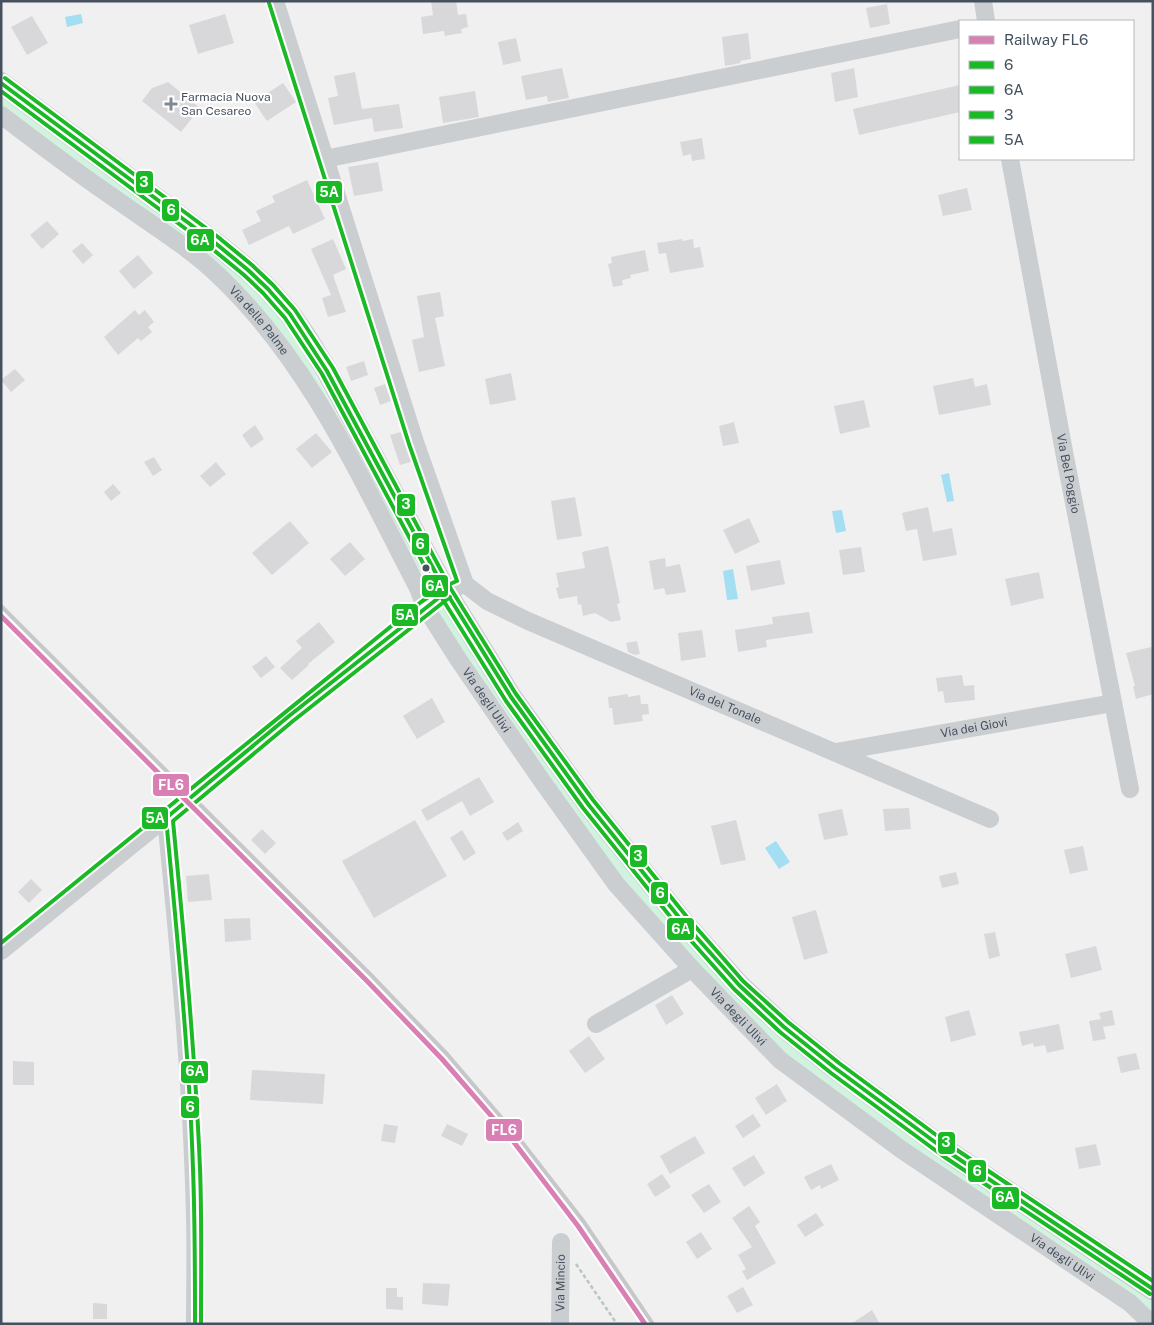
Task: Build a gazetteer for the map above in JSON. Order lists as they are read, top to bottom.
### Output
{
  "streets": {
    "street": [
      "Via delle Palme",
      "Via Bel Poggio",
      "Via degli Ulivi",
      "Via del Tonale",
      "Via dei Giovi",
      "Via Mincio"
    ]
  },
  "crossings": [
    ["Via delle Palme", "Via degli Ulivi"],
    ["Via Bel Poggio", "Via dei Giovi"],
    ["Via del Tonale", "Via dei Giovi"]
  ],
  "places": {
    "health": ["Farmacia Nuova San Cesareo"]
  },
  "lines": [
    "transit line 5A",
    "transit line 3",
    "transit line 6",
    "transit line 6A",
    "rail line FL6"
  ],
  "legend": [
    "Railway FL6",
    "6",
    "6A",
    "3",
    "5A"
  ]
}
